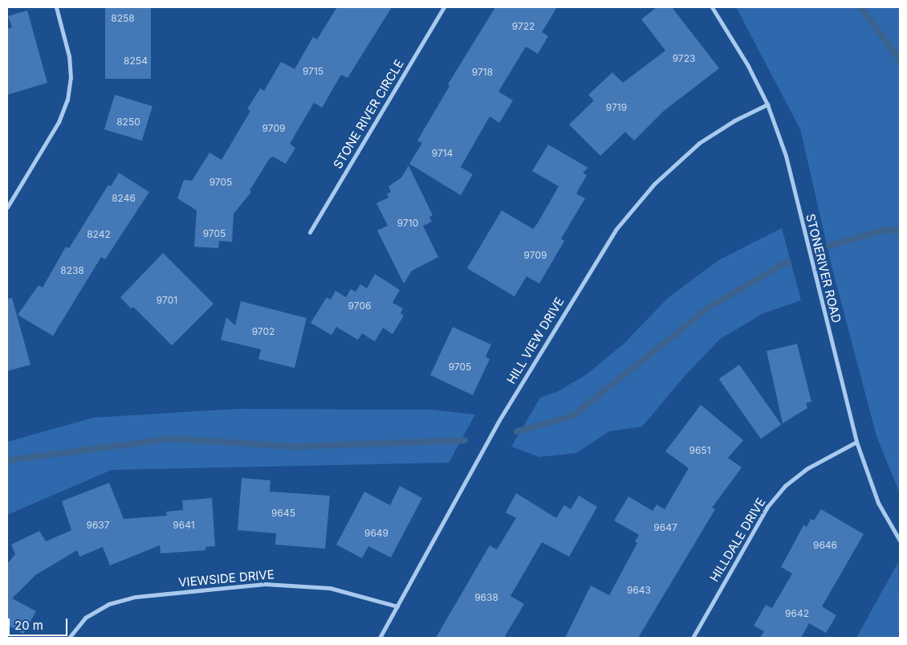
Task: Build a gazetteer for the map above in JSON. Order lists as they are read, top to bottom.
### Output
{
  "streets": {
    "street": [
      "STONE RIVER CIRCLE",
      "STONERIVER ROAD",
      "HILL VIEW DRIVE",
      "HILLDALE DRIVE",
      "VIEWSIDE DRIVE"
    ]
  },
  "crossings": [
    ["STONERIVER ROAD", "HILL VIEW DRIVE"],
    ["STONERIVER ROAD", "HILLDALE DRIVE"],
    ["HILL VIEW DRIVE", "VIEWSIDE DRIVE"]
  ],
  "house_numbers": [
    "8258",
    "9722",
    "9723",
    "8254",
    "9715",
    "9718",
    "9719",
    "8250",
    "9709",
    "9714",
    "9705",
    "8246",
    "9710",
    "9705",
    "8242",
    "9709",
    "8238",
    "9701",
    "9706",
    "9702",
    "9705",
    "9651",
    "9645",
    "9637",
    "9641",
    "9647",
    "9649",
    "9646",
    "9643",
    "9638",
    "9642"
  ],
  "scale_bar": "20 m"
}
